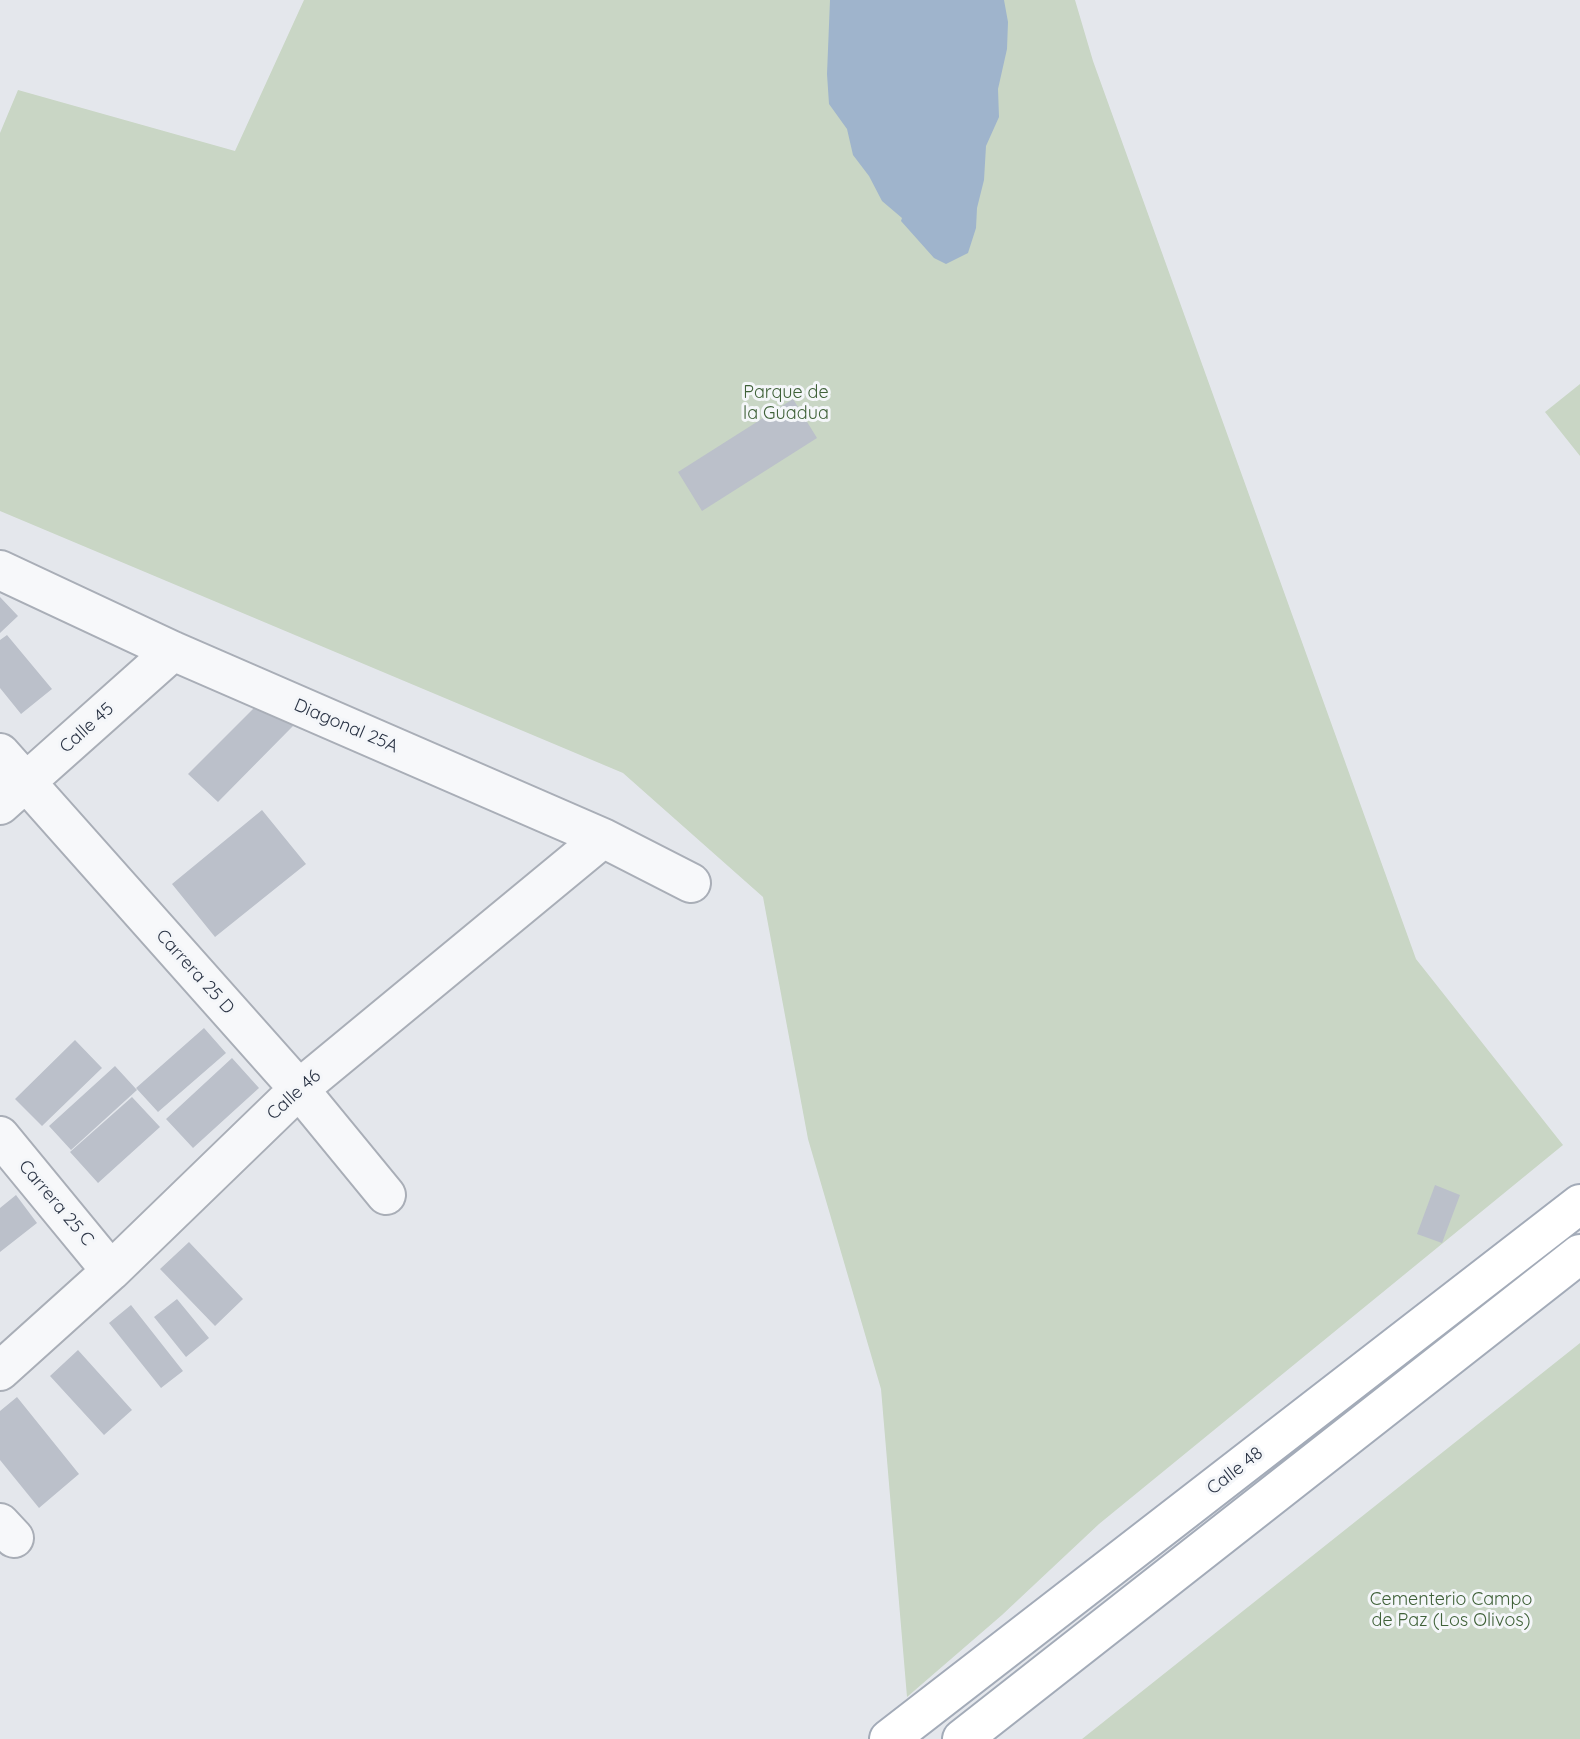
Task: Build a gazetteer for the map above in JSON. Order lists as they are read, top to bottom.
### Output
{
  "streets": {
    "main road": ["Calle 48"],
    "street": [
      "Diagonal 25A",
      "Calle 45",
      "Carrera 25 D",
      "Calle 46",
      "Carrera 25 C"
    ]
  },
  "crossings": [
    ["Diagonal 25A", "Calle 45"],
    ["Diagonal 25A", "Calle 46"],
    ["Calle 45", "Carrera 25 D"],
    ["Carrera 25 D", "Calle 46"],
    ["Calle 46", "Carrera 25 C"]
  ],
  "parks": ["Parque de la Guadua", "Cementerio Campo de Paz (Los Olivos)"]
}
